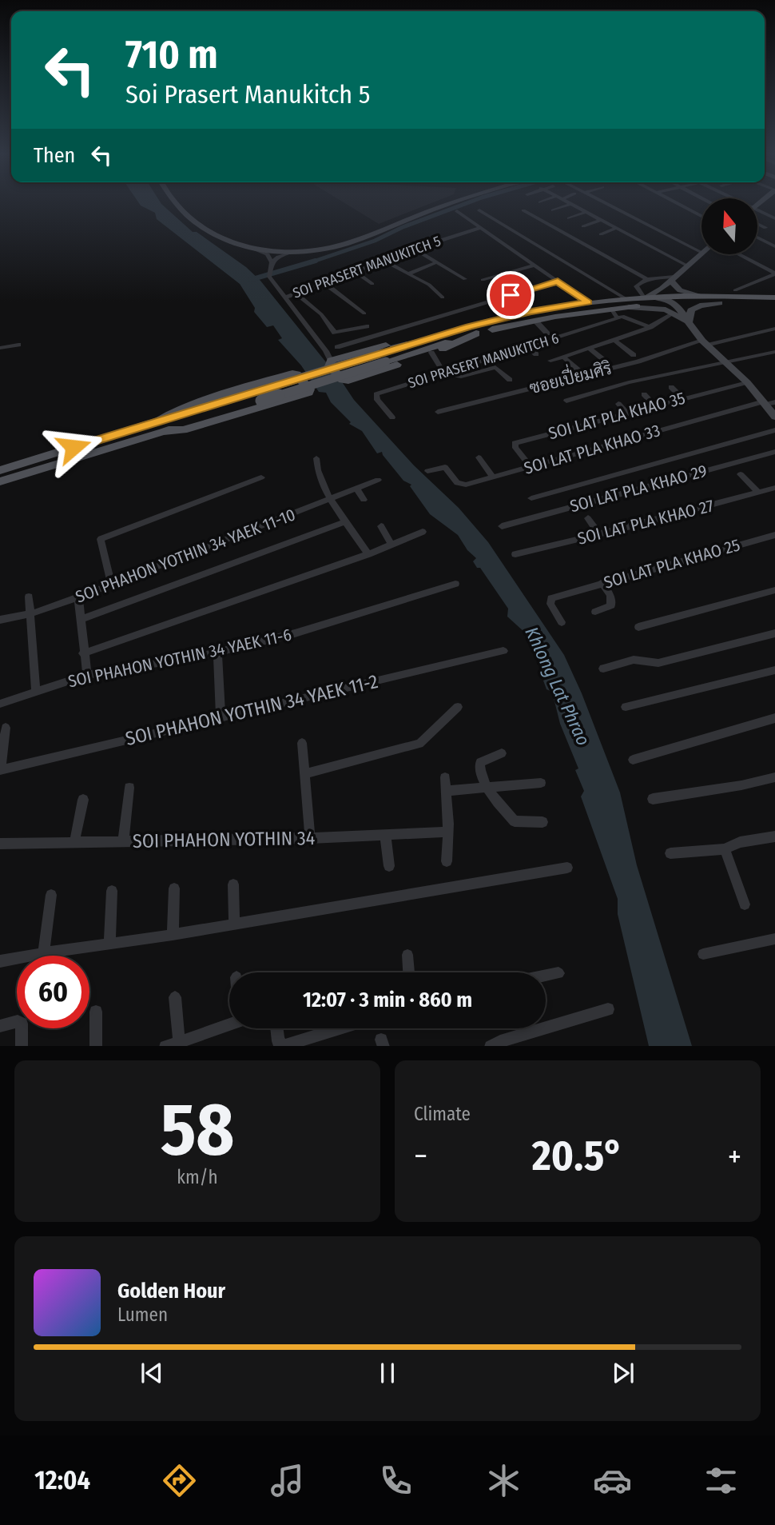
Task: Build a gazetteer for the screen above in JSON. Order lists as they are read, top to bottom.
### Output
{
  "streets": {
    "street": [
      "SOI PRASERT MANUKITCH 5",
      "SOI PRASERT MANUKITCH 6",
      "ซอยเปี่ยมศิริ",
      "SOI LAT PLA KHAO 35",
      "SOI LAT PLA KHAO 33",
      "SOI LAT PLA KHAO 29",
      "SOI LAT PLA KHAO 27",
      "SOI PHAHON YOTHIN 34 YAEK 11-10",
      "SOI LAT PLA KHAO 25",
      "SOI PHAHON YOTHIN 34 YAEK 11-6",
      "SOI PHAHON YOTHIN 34 YAEK 11-2",
      "SOI PHAHON YOTHIN 34"
    ]
  },
  "crossings": [
    ["SOI LAT PLA KHAO 35", "SOI LAT PLA KHAO 33"]
  ],
  "water": ["Khlong Lat Phrao"],
  "north": "top",
  "page": {
    "turn": ["710 m", "Soi Prasert Manukitch 5"],
    "then": "Then",
    "limit": "60",
    "trip": "12:07 · 3 min · 860 m",
    "tile": [
      ["58", "km/h"],
      "Climate"
    ],
    "heat": ["−", "20.5°", "+"],
    "song": ["Golden Hour", "Lumen"],
    "tabs": "12:04"
  }
}
